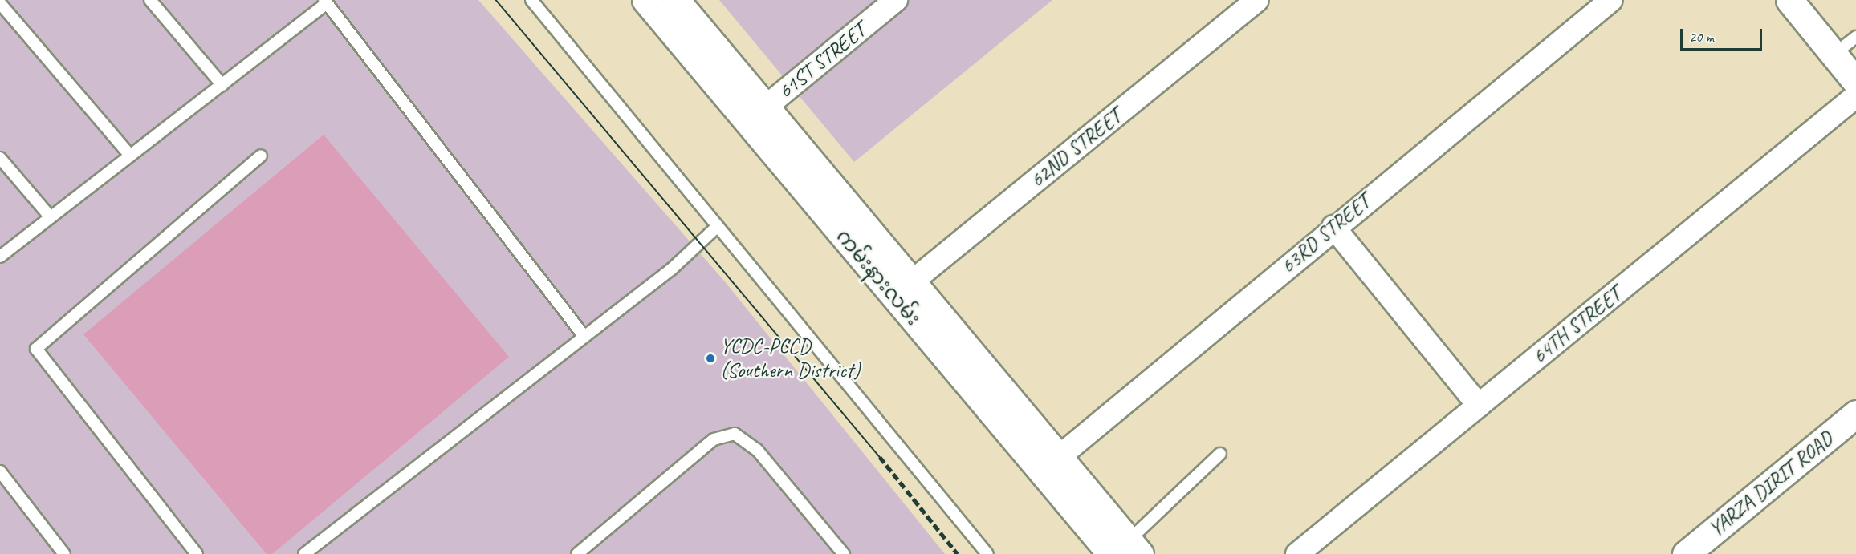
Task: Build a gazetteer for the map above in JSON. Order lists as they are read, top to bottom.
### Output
{
  "streets": {
    "main road": ["ကမ်းနားလမ်း", "YARZA DIRIT ROAD"],
    "street": [
      "61ST STREET",
      "62ND STREET",
      "63RD STREET",
      "64TH STREET"
    ]
  },
  "crossings": [
    ["61ST STREET", "ကမ်းနားလမ်း"],
    ["62ND STREET", "ကမ်းနားလမ်း"],
    ["63RD STREET", "ကမ်းနားလမ်း"]
  ],
  "places": ["YCDC-PCCD (Southern District)"],
  "scale_bar": "20 m"
}
